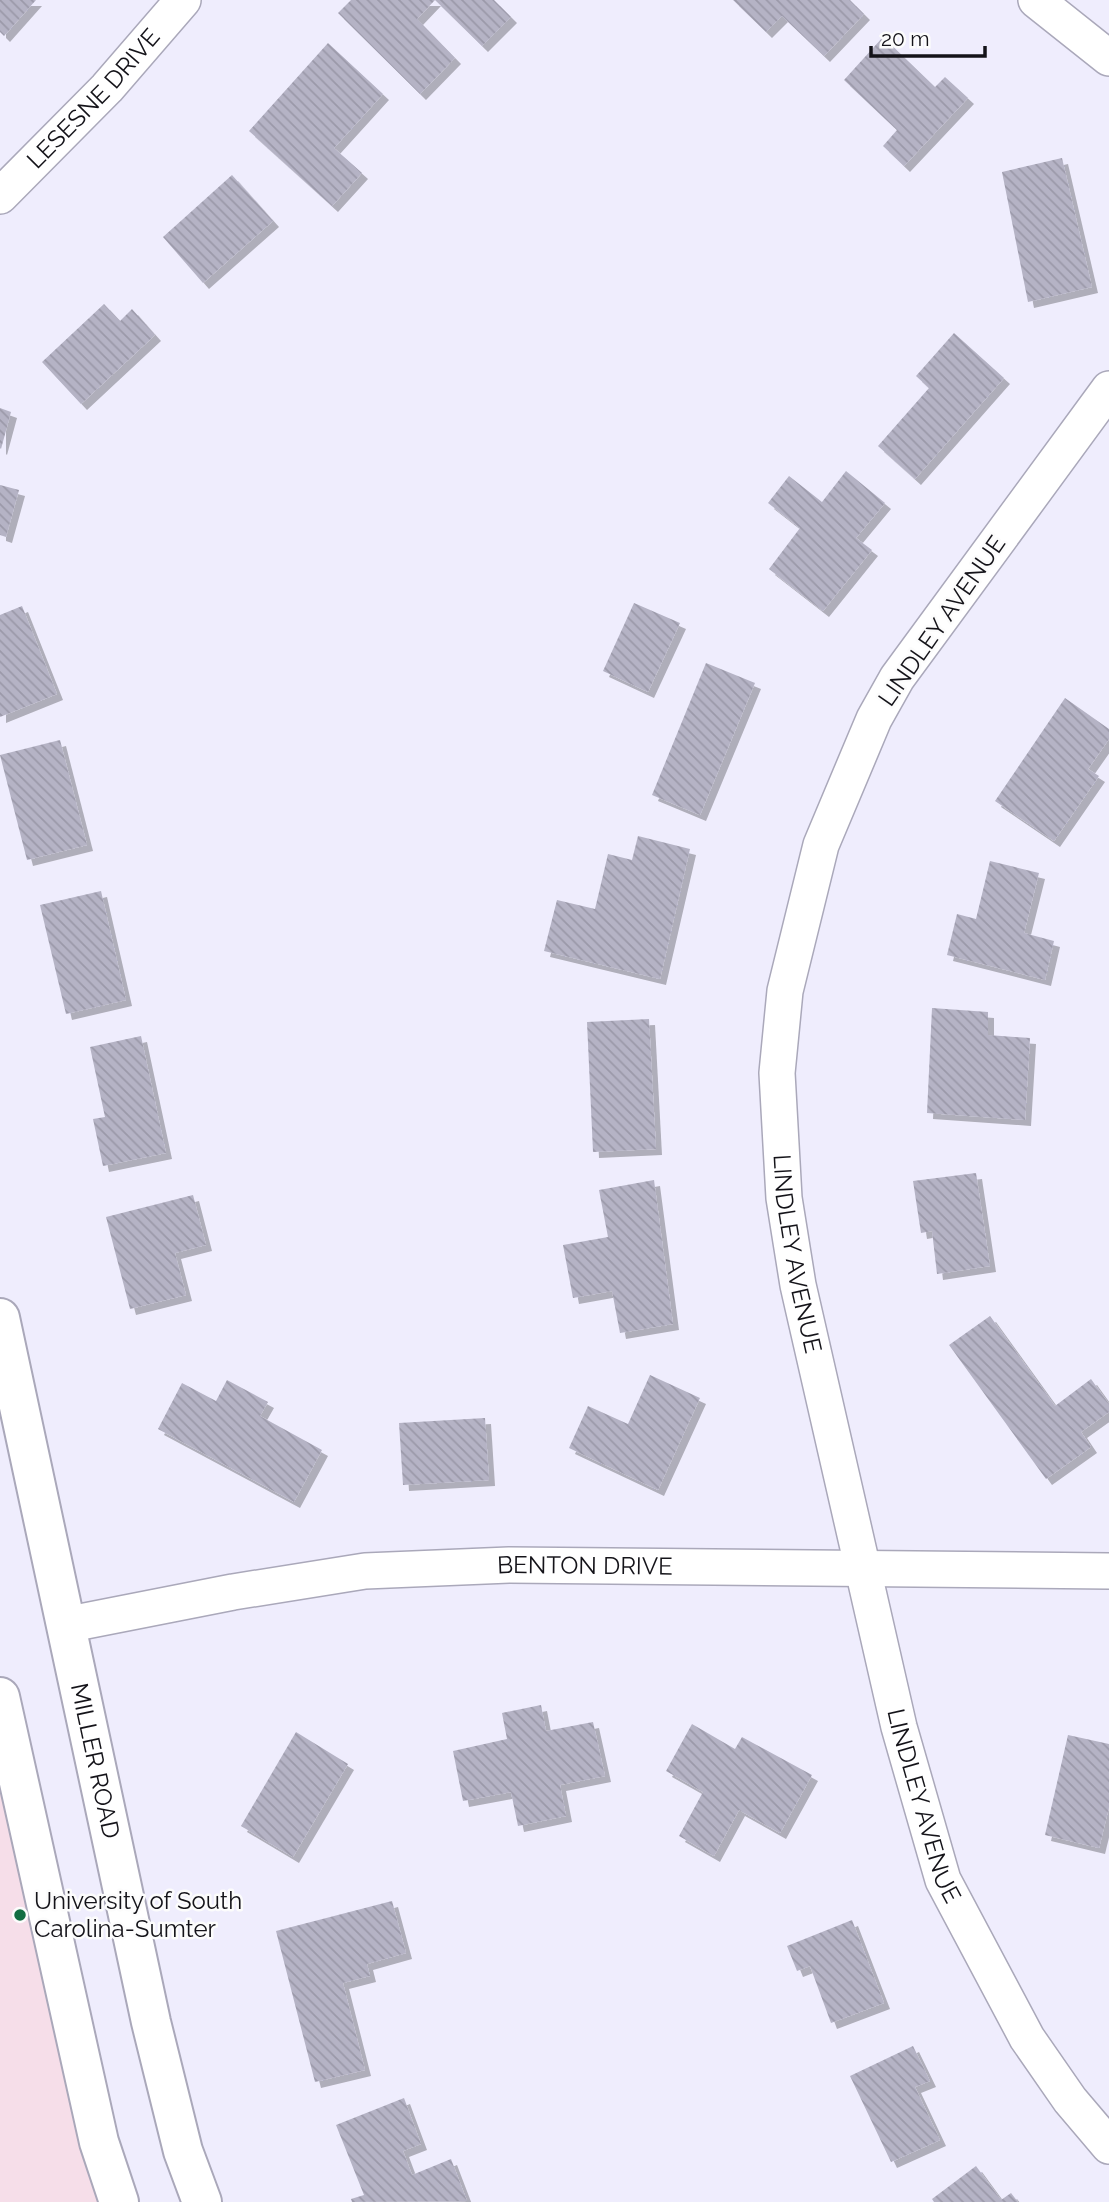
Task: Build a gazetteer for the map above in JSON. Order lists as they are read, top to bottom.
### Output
{
  "streets": {
    "street": [
      "LESESNE DRIVE",
      "LINDLEY AVENUE",
      "BENTON DRIVE",
      "MILLER ROAD"
    ]
  },
  "crossings": [
    ["LINDLEY AVENUE", "BENTON DRIVE"],
    ["BENTON DRIVE", "MILLER ROAD"]
  ],
  "places": ["University of South Carolina-Sumter"],
  "scale_bar": "20 m"
}
